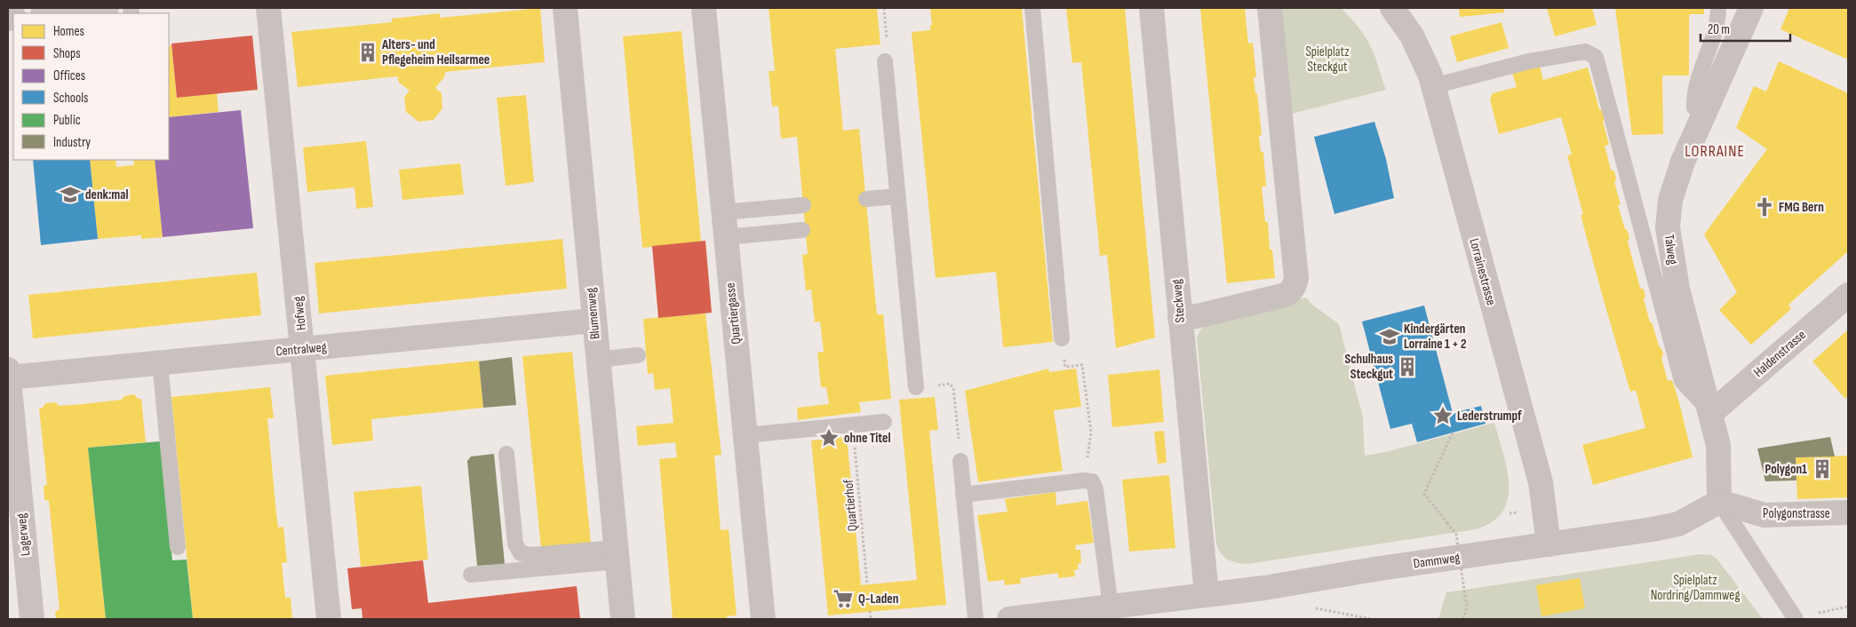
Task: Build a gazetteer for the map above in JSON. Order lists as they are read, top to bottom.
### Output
{
  "streets": {
    "street": [
      "Talweg",
      "Lorrainestrasse",
      "Steckweg",
      "Hofweg",
      "Blumenweg",
      "Quartiergasse",
      "Centralweg",
      "Haldenstrasse",
      "Polygonstrasse",
      "Lagerweg",
      "Dammweg"
    ],
    "path": ["Quartierhof"]
  },
  "crossings": [
    ["Talweg", "Haldenstrasse"],
    ["Talweg", "Polygonstrasse"],
    ["Talweg", "Dammweg"],
    ["Lorrainestrasse", "Dammweg"],
    ["Steckweg", "Dammweg"],
    ["Hofweg", "Centralweg"],
    ["Blumenweg", "Centralweg"],
    ["Centralweg", "Lagerweg"],
    ["Polygonstrasse", "Dammweg"]
  ],
  "districts": ["LORRAINE"],
  "parks": ["Spielplatz Steckgut", "Spielplatz Nordring/Dammweg"],
  "places": {
    "building": ["Alters- und Pflegeheim Heilsarmee", "Schulhaus Steckgut", "Polygon1"],
    "school or university": ["denk:mal", "Kindergärten Lorraine 1 + 2"],
    "church": ["FMG Bern"],
    "place": ["Lederstrumpf", "ohne Titel"],
    "supermarket": ["Q-Laden"]
  },
  "legend": [
    "Homes",
    "Shops",
    "Offices",
    "Schools",
    "Public",
    "Industry"
  ],
  "scale_bar": "20 m"
}
